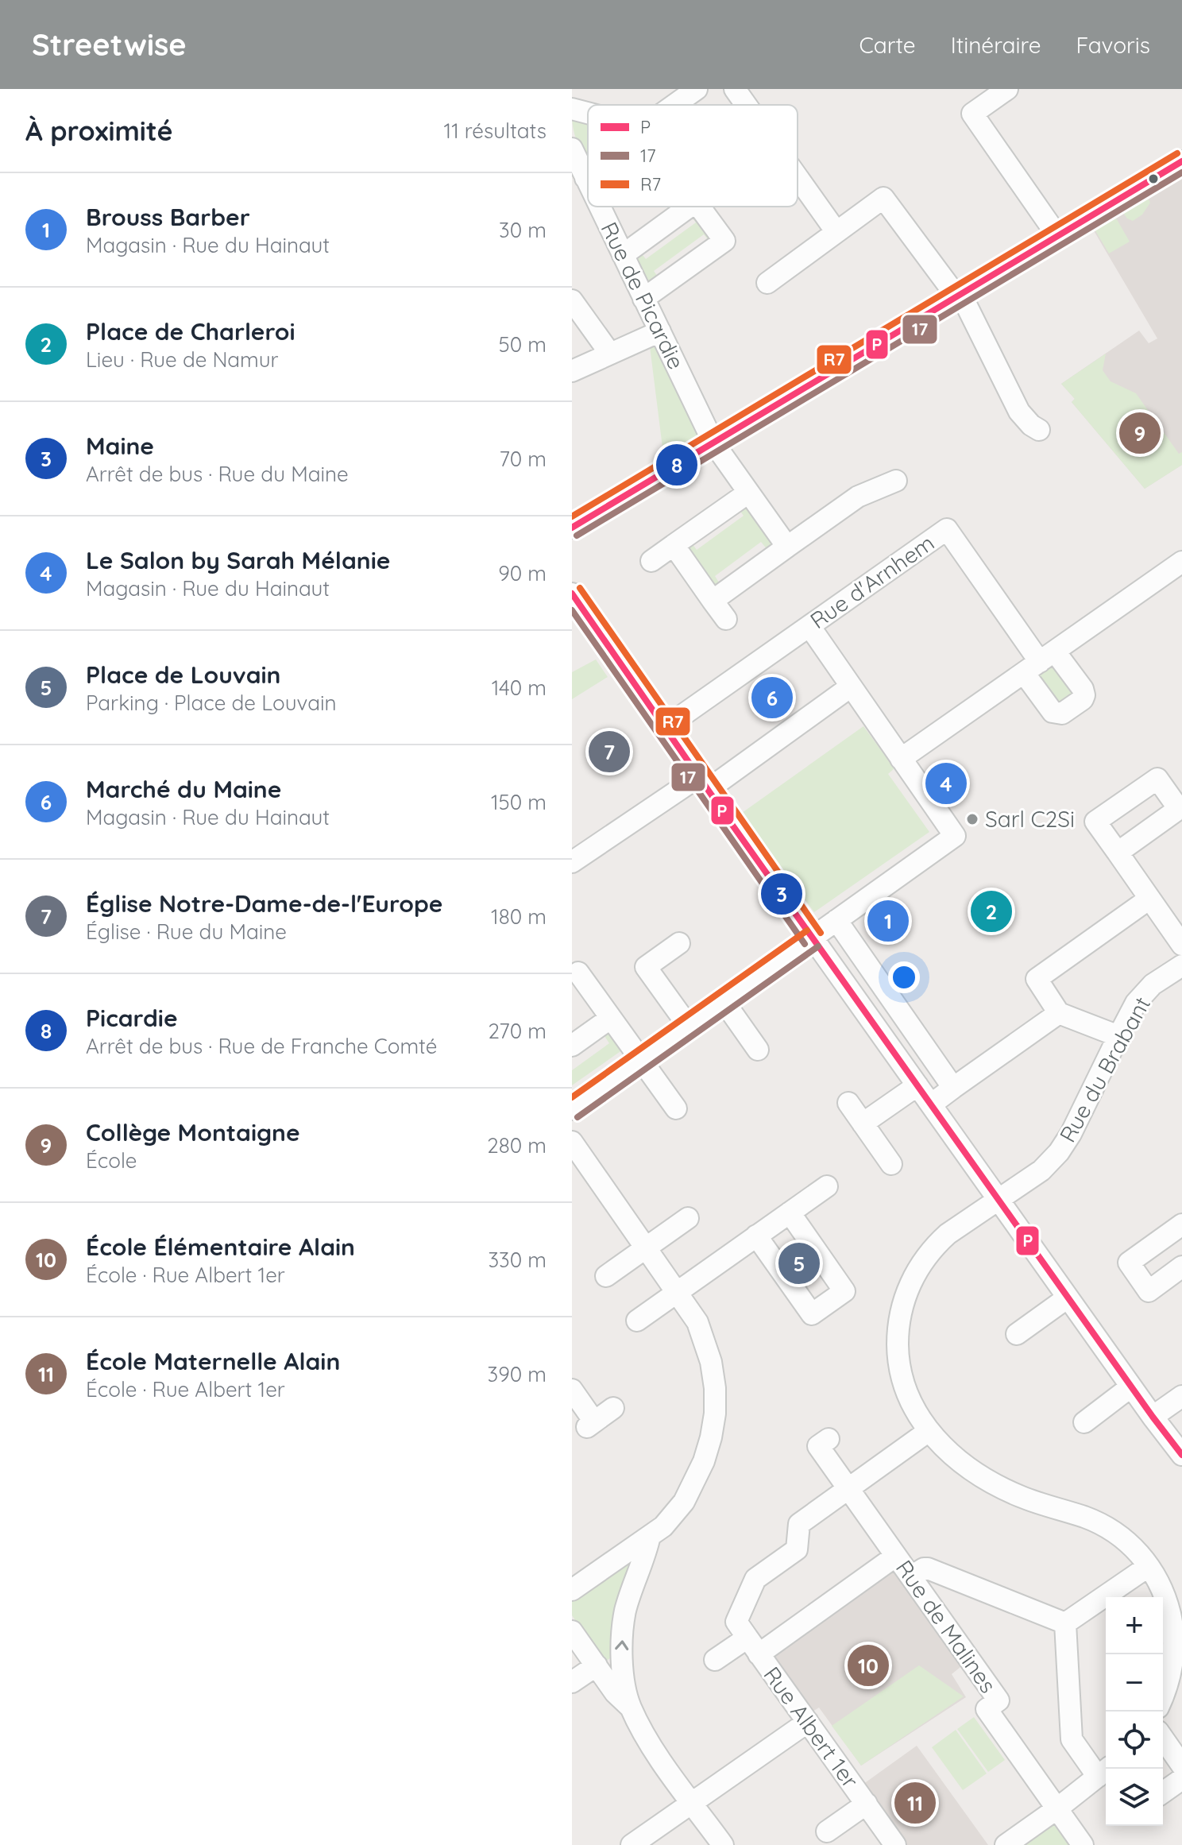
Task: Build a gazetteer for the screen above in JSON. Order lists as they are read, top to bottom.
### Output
{
  "streets": {
    "street": [
      "Rue de Picardie",
      "Rue d'Arnhem",
      "Rue du Brabant",
      "Rue de Malines",
      "Rue Albert 1er"
    ]
  },
  "crossings": [
    ["Rue de Malines", "Rue Albert 1er"]
  ],
  "places": ["Sarl C2Si"],
  "lines": ["transit line R7", "transit line P", "transit line 17"],
  "legend": ["P", "17", "R7"],
  "page": {
    "header": "Streetwise",
    "nav": ["Carte", "Itinéraire", "Favoris"],
    "heading": ["À proximité", "11 résultats"],
    "list": [
      {
        "mark": "1",
        "name": "Brouss Barber",
        "note": "Magasin · Rue du Hainaut",
        "value": "30 m"
      },
      {
        "mark": "2",
        "name": "Place de Charleroi",
        "note": "Lieu · Rue de Namur",
        "value": "50 m"
      },
      {
        "mark": "3",
        "name": "Maine",
        "note": "Arrêt de bus · Rue du Maine",
        "value": "70 m"
      },
      {
        "mark": "4",
        "name": "Le Salon by Sarah Mélanie",
        "note": "Magasin · Rue du Hainaut",
        "value": "90 m"
      },
      {
        "mark": "5",
        "name": "Place de Louvain",
        "note": "Parking · Place de Louvain",
        "value": "140 m"
      },
      {
        "mark": "6",
        "name": "Marché du Maine",
        "note": "Magasin · Rue du Hainaut",
        "value": "150 m"
      },
      {
        "mark": "7",
        "name": "Église Notre-Dame-de-l'Europe",
        "note": "Église · Rue du Maine",
        "value": "180 m"
      },
      {
        "mark": "8",
        "name": "Picardie",
        "note": "Arrêt de bus · Rue de Franche Comté",
        "value": "270 m"
      },
      {
        "mark": "9",
        "name": "Collège Montaigne",
        "note": "École",
        "value": "280 m"
      },
      {
        "mark": "10",
        "name": "École Élémentaire Alain",
        "note": "École · Rue Albert 1er",
        "value": "330 m"
      },
      {
        "mark": "11",
        "name": "École Maternelle Alain",
        "note": "École · Rue Albert 1er",
        "value": "390 m"
      }
    ],
    "pins": [
      "9",
      "8",
      "6",
      "7",
      "4",
      "3",
      "2",
      "1",
      "5",
      "10",
      "11"
    ],
    "map_buttons": ["+", "−"]
  }
}
